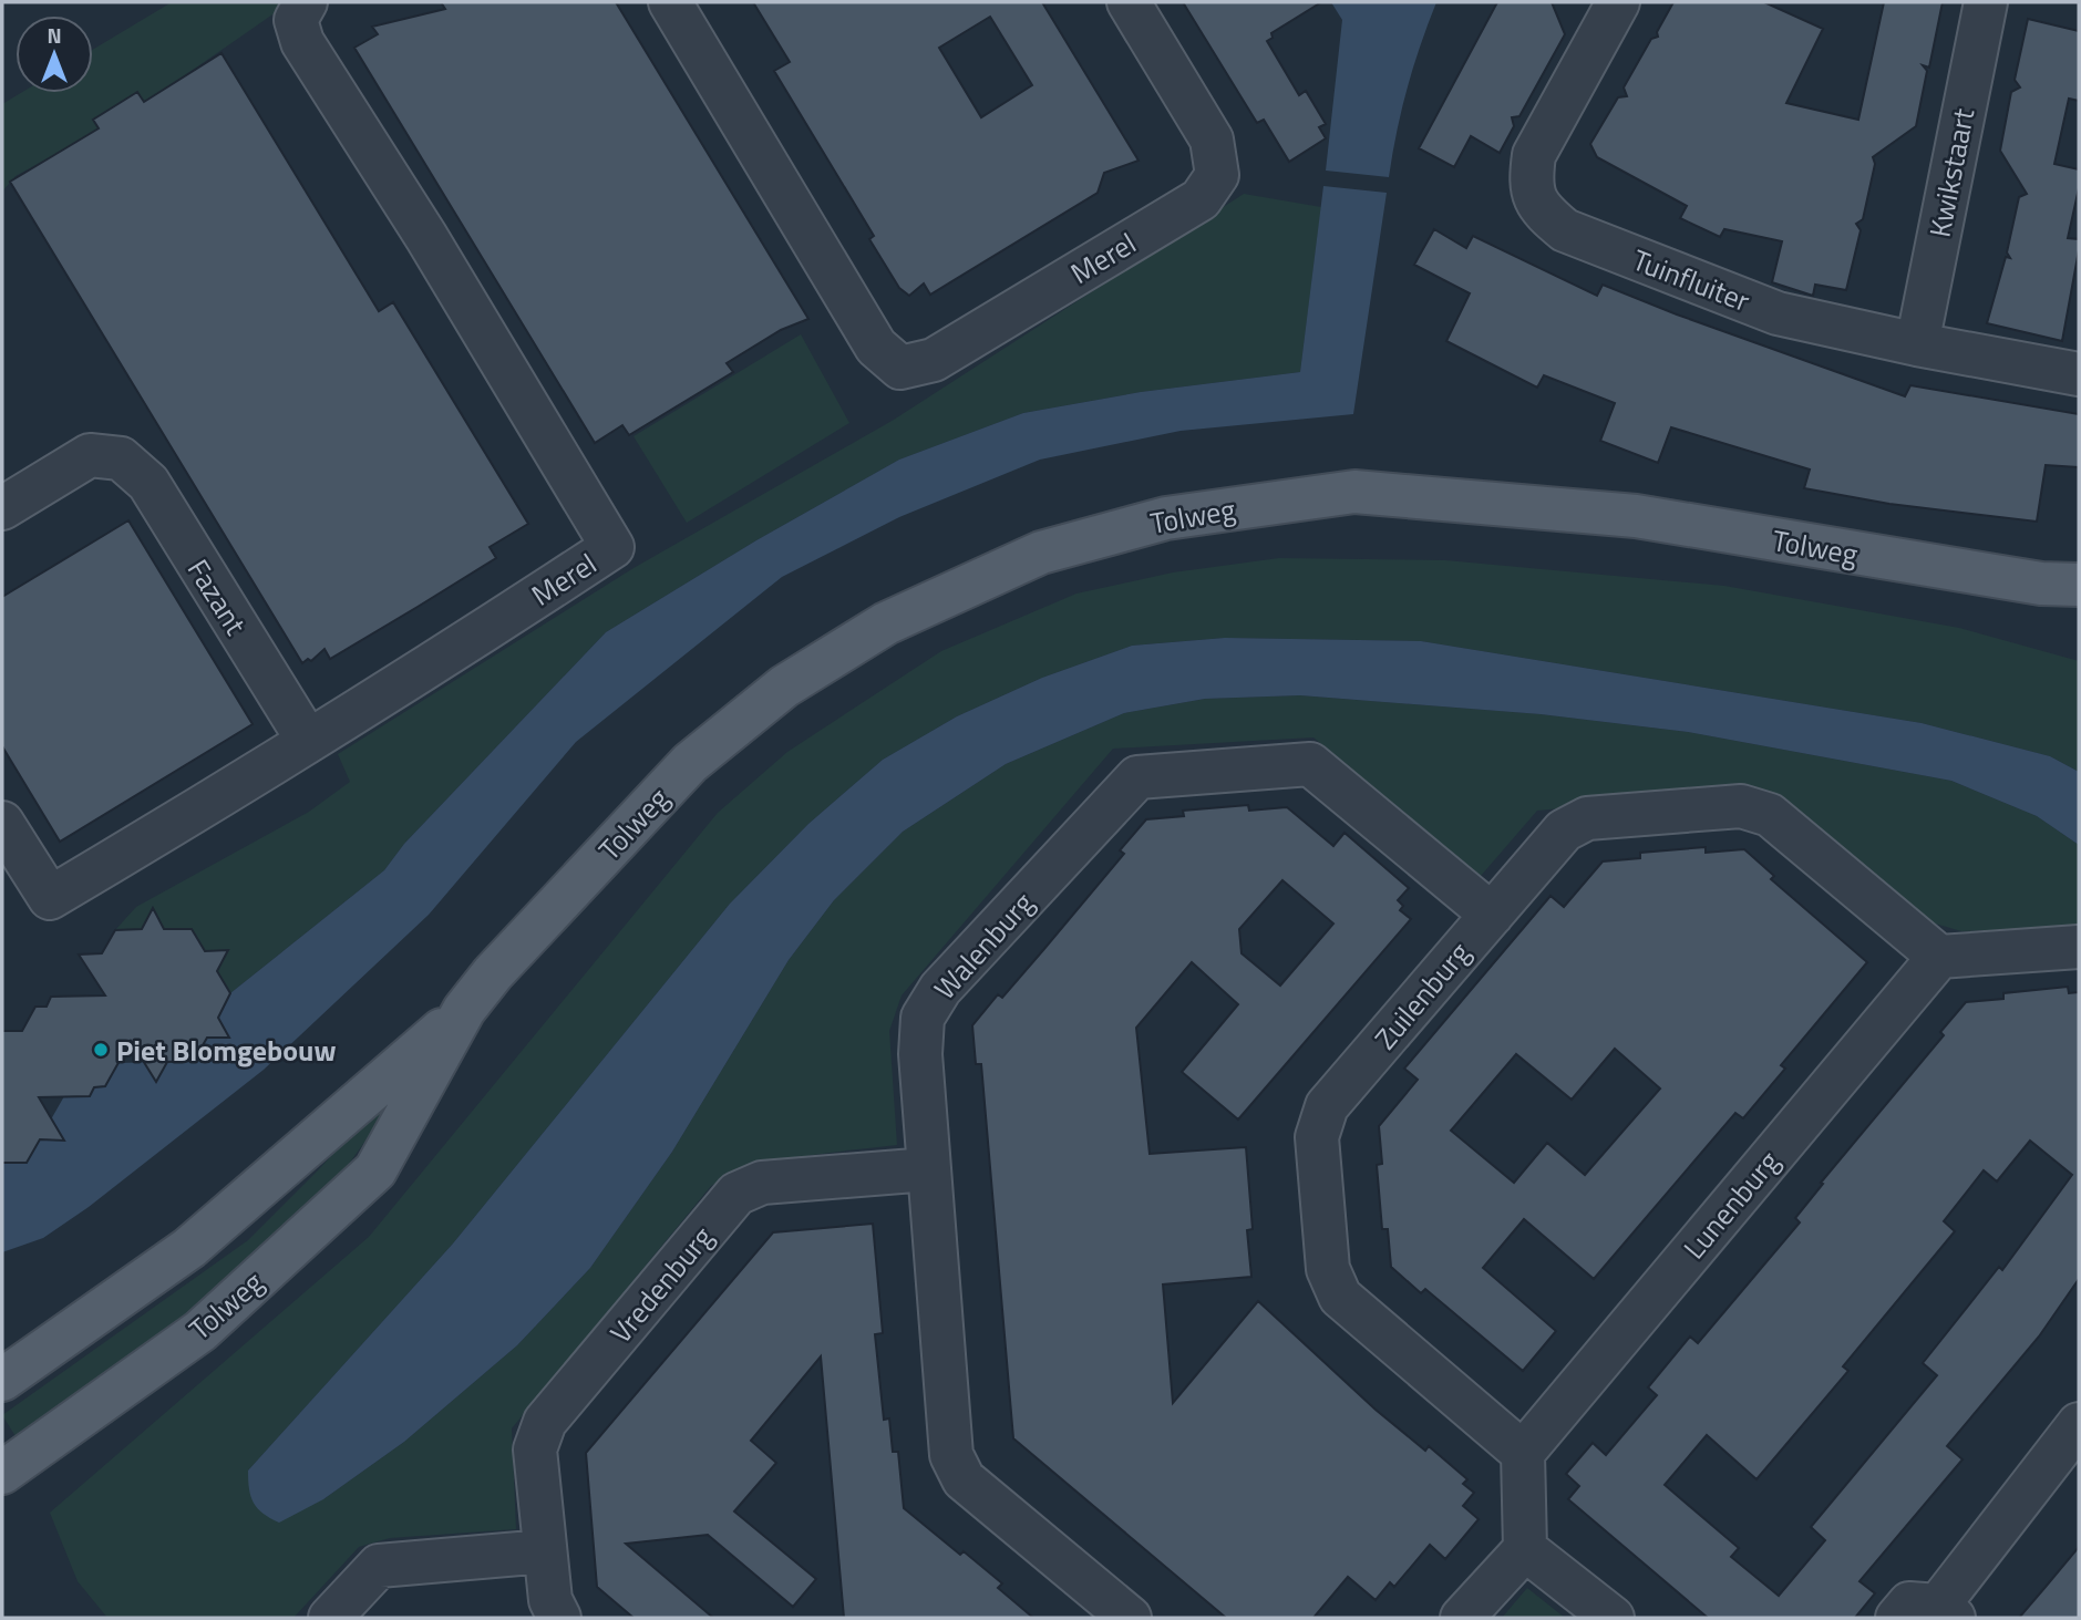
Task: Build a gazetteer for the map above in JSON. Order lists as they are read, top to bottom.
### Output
{
  "streets": {
    "main road": ["Tolweg"],
    "street": [
      "Kwikstaart",
      "Merel",
      "Tuinfluiter",
      "Fazant",
      "Walenburg",
      "Zuilenburg",
      "Lunenburg",
      "Vredenburg"
    ]
  },
  "crossings": [
    ["Kwikstaart", "Tuinfluiter"],
    ["Merel", "Fazant"],
    ["Walenburg", "Zuilenburg"],
    ["Walenburg", "Vredenburg"],
    ["Zuilenburg", "Lunenburg"]
  ],
  "places": ["Piet Blomgebouw"],
  "north": "top"
}
